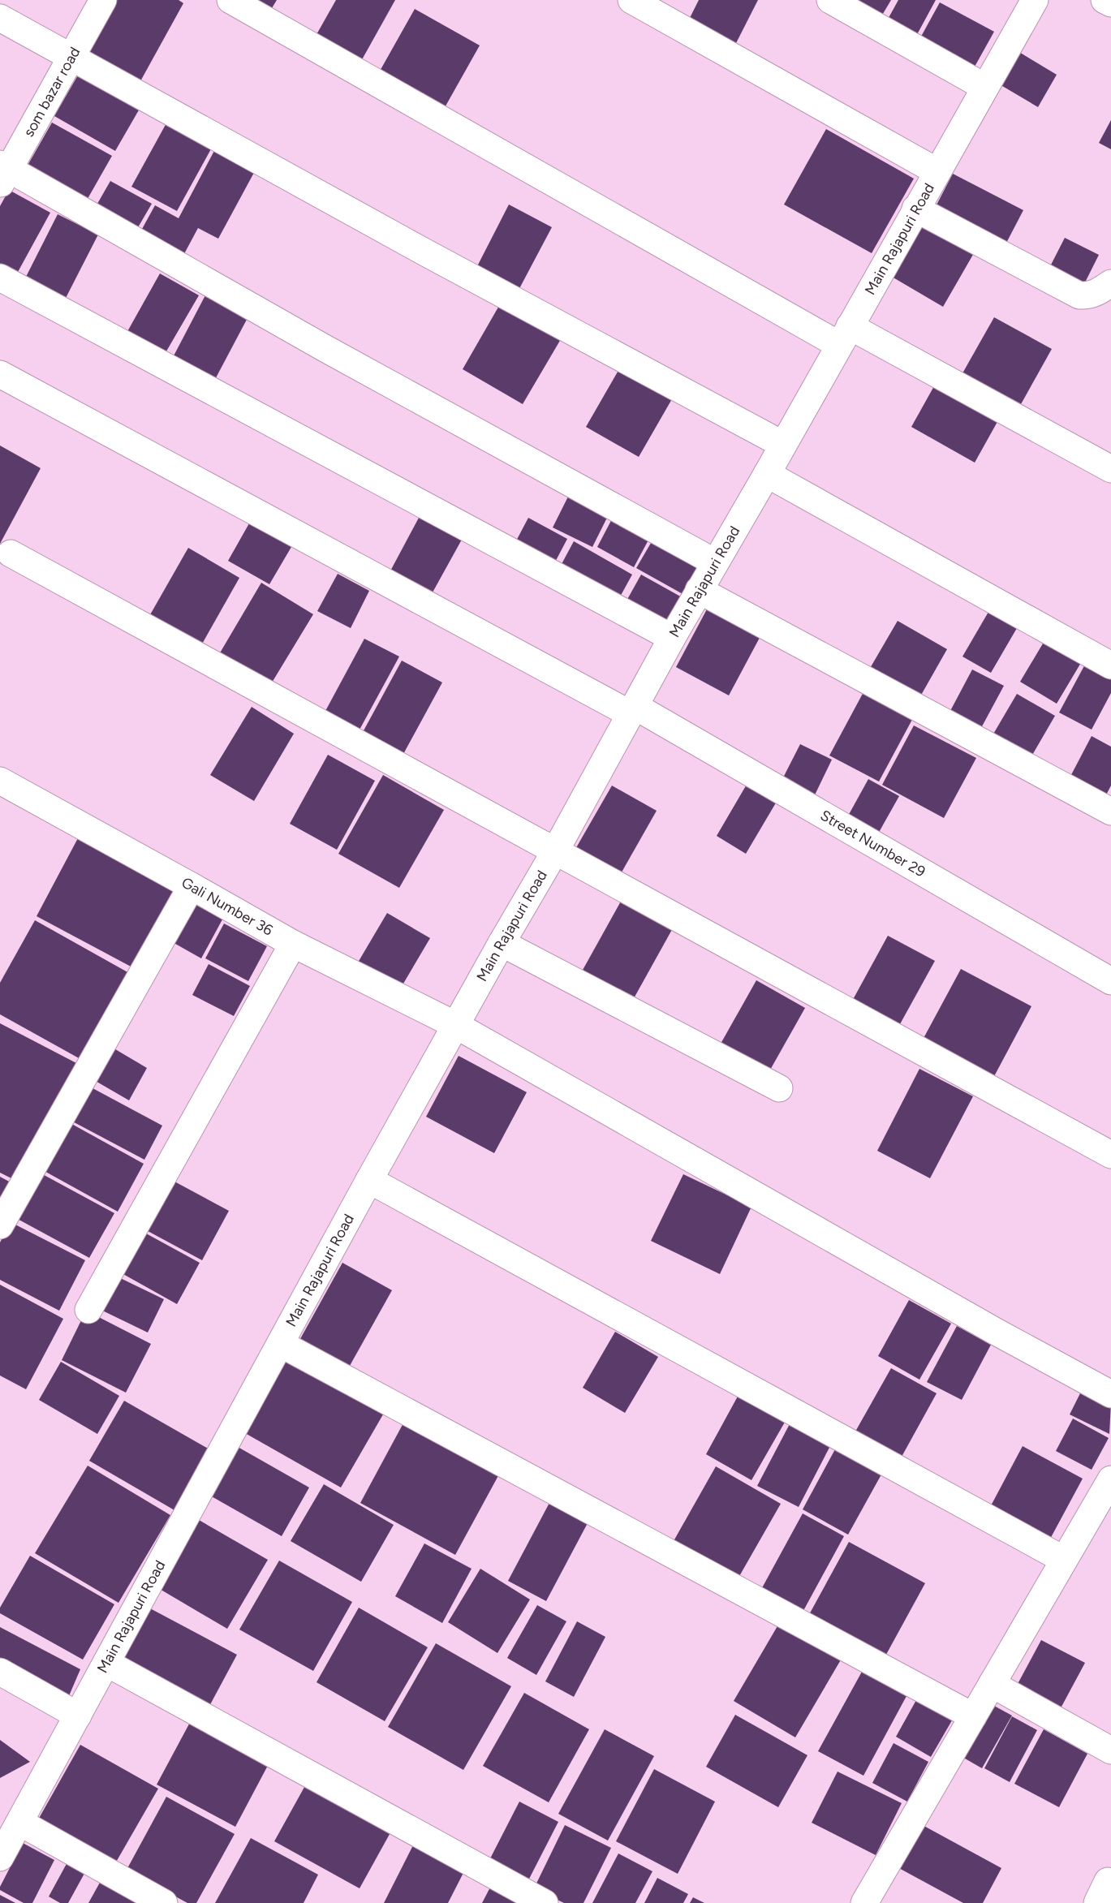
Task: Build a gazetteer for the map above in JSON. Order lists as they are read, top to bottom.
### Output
{
  "streets": {
    "street": [
      "som bazar road",
      "Main Rajapuri Road",
      "Street Number 29",
      "Gali Number 36"
    ]
  },
  "crossings": [
    ["Main Rajapuri Road", "Street Number 29"],
    ["Main Rajapuri Road", "Gali Number 36"]
  ]
}
